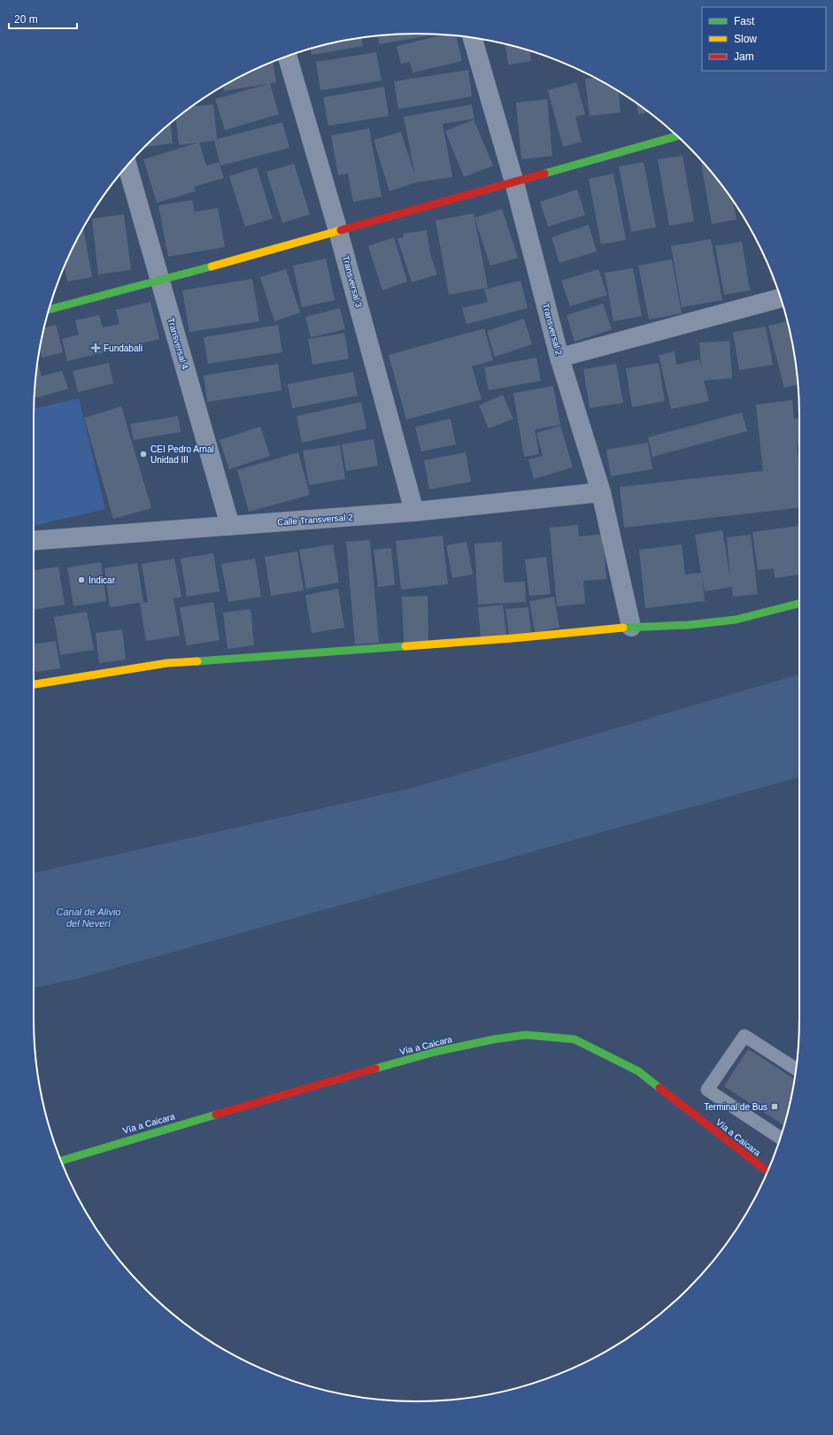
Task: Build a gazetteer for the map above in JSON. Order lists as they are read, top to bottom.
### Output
{
  "streets": {
    "street": [
      "Transversal 3",
      "Transversal 2",
      "Transversal 4",
      "Calle Transversal 2",
      "Vía a Caicara"
    ]
  },
  "crossings": [
    ["Transversal 3", "Calle Transversal 2"],
    ["Transversal 2", "Calle Transversal 2"],
    ["Transversal 4", "Calle Transversal 2"]
  ],
  "water": ["Canal de Alivio del Neverí"],
  "places": {
    "health": ["Fundabali"],
    "other": ["CEI Pedro Arnal Unidad III", "Indicar"],
    "transit": ["Terminal de Bus"]
  },
  "legend": ["Fast", "Slow", "Jam"],
  "scale_bar": "20 m"
}
